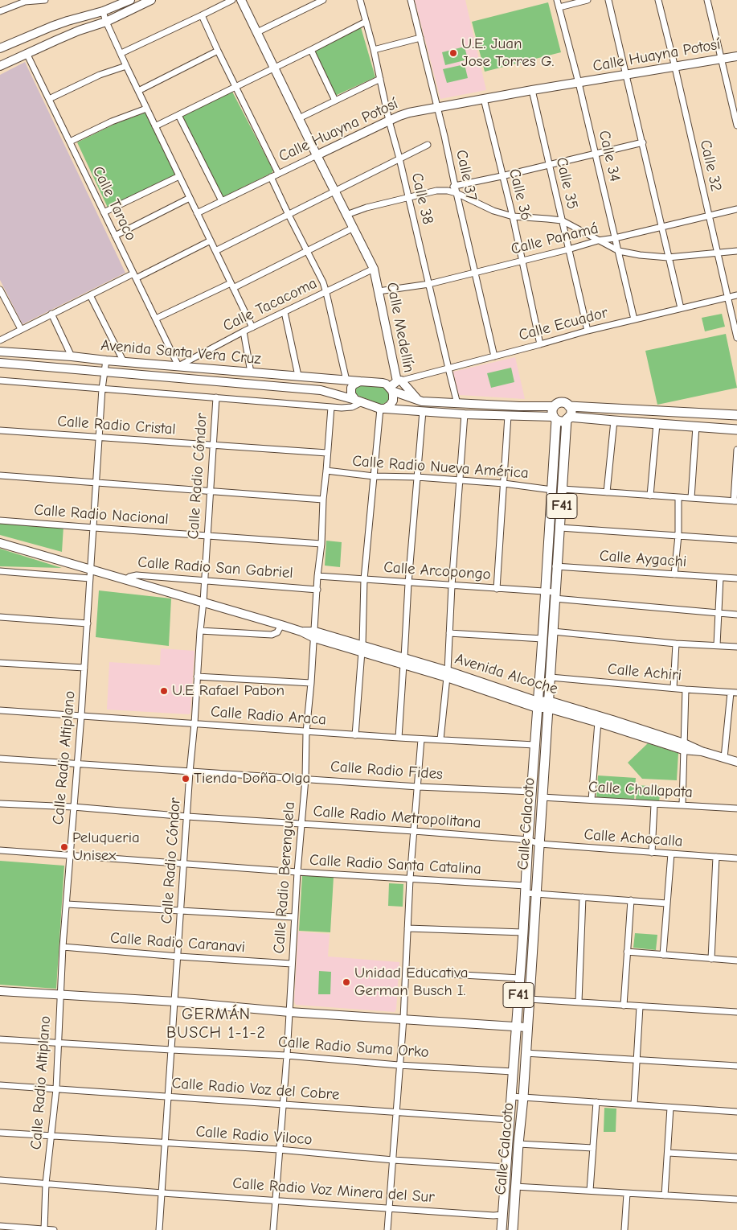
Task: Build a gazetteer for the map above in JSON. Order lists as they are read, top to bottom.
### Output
{
  "streets": {
    "main road": ["F41", "Calle Calacoto"],
    "street": [
      "Calle Huayna Potosí",
      "Calle 34",
      "Calle 32",
      "Calle 37",
      "Calle 35",
      "Calle 36",
      "Calle 38",
      "Calle Taraco",
      "Calle Panamá",
      "Calle Tacacoma",
      "Calle Ecuador",
      "Calle Medellín",
      "Avenida Santa Vera Cruz",
      "Calle Radio Cristal",
      "Calle Radio Nueva América",
      "Calle Radio Cóndor",
      "Calle Radio Nacional",
      "Calle Aygachi",
      "Calle Radio San Gabriel",
      "Calle Arcopongo",
      "Calle Achiri",
      "Avenida Alcoche",
      "Calle Radio Araca",
      "Calle Radio Altiplano",
      "Calle Radio Fides",
      "Calle Challapata",
      "Calle Radio Metropolitana",
      "Calle Achocalla",
      "Calle Radio Santa Catalina",
      "Calle Radio Berenguela",
      "Calle Radio Caranavi",
      "Calle Radio Suma Orko",
      "Calle Radio Voz del Cobre",
      "Calle Radio Viloco",
      "Calle Radio Voz Minera del Sur"
    ]
  },
  "crossings": [
    ["Calle Huayna Potosí", "Calle 34"],
    ["Calle Huayna Potosí", "Calle 32"],
    ["Calle Huayna Potosí", "Calle 37"],
    ["Calle Huayna Potosí", "Calle 35"],
    ["Calle Huayna Potosí", "Calle 36"],
    ["Calle Huayna Potosí", "Calle 38"],
    ["Calle Huayna Potosí", "Calle Medellín"],
    ["Calle 34", "Calle Panamá"],
    ["Calle 34", "Calle Ecuador"],
    ["Calle 32", "Calle Panamá"],
    ["Calle 32", "Calle Ecuador"],
    ["Calle 37", "Calle Panamá"],
    ["Calle 37", "Calle Ecuador"],
    ["Calle 35", "Calle Panamá"],
    ["Calle 35", "Calle Ecuador"],
    ["Calle 36", "Calle Panamá"],
    ["Calle 36", "Calle Ecuador"],
    ["Calle 38", "Calle Panamá"],
    ["Calle 38", "Calle Ecuador"],
    ["Calle Taraco", "Calle Tacacoma"],
    ["Calle Taraco", "Avenida Santa Vera Cruz"],
    ["Calle Panamá", "Calle Medellín"],
    ["Calle Tacacoma", "Calle Medellín"],
    ["Calle Tacacoma", "Avenida Santa Vera Cruz"],
    ["Calle Ecuador", "Calle Medellín"],
    ["Calle Medellín", "Avenida Santa Vera Cruz"],
    ["Avenida Santa Vera Cruz", "Calle Radio Altiplano"],
    ["Calle Radio Cristal", "Calle Radio Cóndor"],
    ["Calle Radio Cristal", "Calle Radio Altiplano"],
    ["Calle Radio Cristal", "Calle Radio Berenguela"],
    ["Calle Radio Nueva América", "Calle Calacoto"],
    ["Calle Radio Nueva América", "Calle Radio Berenguela"],
    ["Calle Radio Cóndor", "Calle Radio Nacional"],
    ["Calle Radio Cóndor", "Calle Radio San Gabriel"],
    ["Calle Radio Cóndor", "Avenida Alcoche"],
    ["Calle Radio Cóndor", "Calle Radio Araca"],
    ["Calle Radio Cóndor", "Calle Radio Fides"],
    ["Calle Radio Cóndor", "Calle Radio Metropolitana"],
    ["Calle Radio Cóndor", "Calle Radio Santa Catalina"],
    ["Calle Radio Cóndor", "Calle Radio Caranavi"],
    ["Calle Radio Cóndor", "Calle Radio Suma Orko"],
    ["Calle Radio Cóndor", "Calle Radio Voz del Cobre"],
    ["Calle Radio Cóndor", "Calle Radio Viloco"],
    ["Calle Radio Cóndor", "Calle Radio Voz Minera del Sur"],
    ["Calle Radio Nacional", "Calle Radio Altiplano"],
    ["Calle Radio Nacional", "Calle Radio Berenguela"],
    ["Calle Aygachi", "Calle Calacoto"],
    ["Calle Radio San Gabriel", "Avenida Alcoche"],
    ["Calle Radio San Gabriel", "Calle Radio Altiplano"],
    ["Calle Radio San Gabriel", "Calle Radio Berenguela"],
    ["Calle Arcopongo", "Calle Calacoto"],
    ["Calle Arcopongo", "Calle Radio Berenguela"],
    ["Calle Achiri", "Calle Calacoto"],
    ["Avenida Alcoche", "Calle Calacoto"],
    ["Avenida Alcoche", "Calle Radio Berenguela"],
    ["Calle Radio Araca", "Calle Radio Altiplano"],
    ["Calle Radio Araca", "Calle Calacoto"],
    ["Calle Radio Araca", "Calle Radio Berenguela"],
    ["Calle Radio Altiplano", "Calle Radio Fides"],
    ["Calle Radio Altiplano", "Calle Radio Metropolitana"],
    ["Calle Radio Altiplano", "Calle Radio Santa Catalina"],
    ["Calle Radio Altiplano", "Calle Radio Caranavi"],
    ["Calle Radio Altiplano", "Calle Radio Suma Orko"],
    ["Calle Radio Altiplano", "Calle Radio Voz del Cobre"],
    ["Calle Radio Altiplano", "Calle Radio Viloco"],
    ["Calle Radio Altiplano", "Calle Radio Voz Minera del Sur"],
    ["Calle Radio Fides", "Calle Calacoto"],
    ["Calle Radio Fides", "Calle Radio Berenguela"],
    ["Calle Challapata", "Calle Calacoto"],
    ["Calle Radio Metropolitana", "Calle Calacoto"],
    ["Calle Radio Metropolitana", "Calle Achocalla"],
    ["Calle Radio Metropolitana", "Calle Radio Berenguela"],
    ["Calle Calacoto", "Calle Achocalla"],
    ["Calle Calacoto", "Calle Radio Santa Catalina"],
    ["Calle Calacoto", "Calle Radio Suma Orko"],
    ["Calle Calacoto", "Calle Radio Voz del Cobre"],
    ["Calle Calacoto", "Calle Radio Viloco"],
    ["Calle Calacoto", "Calle Radio Voz Minera del Sur"],
    ["Calle Radio Santa Catalina", "Calle Radio Berenguela"],
    ["Calle Radio Berenguela", "Calle Radio Caranavi"],
    ["Calle Radio Berenguela", "Calle Radio Suma Orko"],
    ["Calle Radio Berenguela", "Calle Radio Voz del Cobre"],
    ["Calle Radio Berenguela", "Calle Radio Viloco"],
    ["Calle Radio Berenguela", "Calle Radio Voz Minera del Sur"]
  ],
  "districts": ["GERMÁN BUSCH 1-1-2"],
  "places": [
    "U.E. Juan Jose Torres G.",
    "U.E Rafael Pabon",
    "Tienda Doña Olga",
    "Peluqueria Unisex",
    "Unidad Educativa German Busch I."
  ]
}
